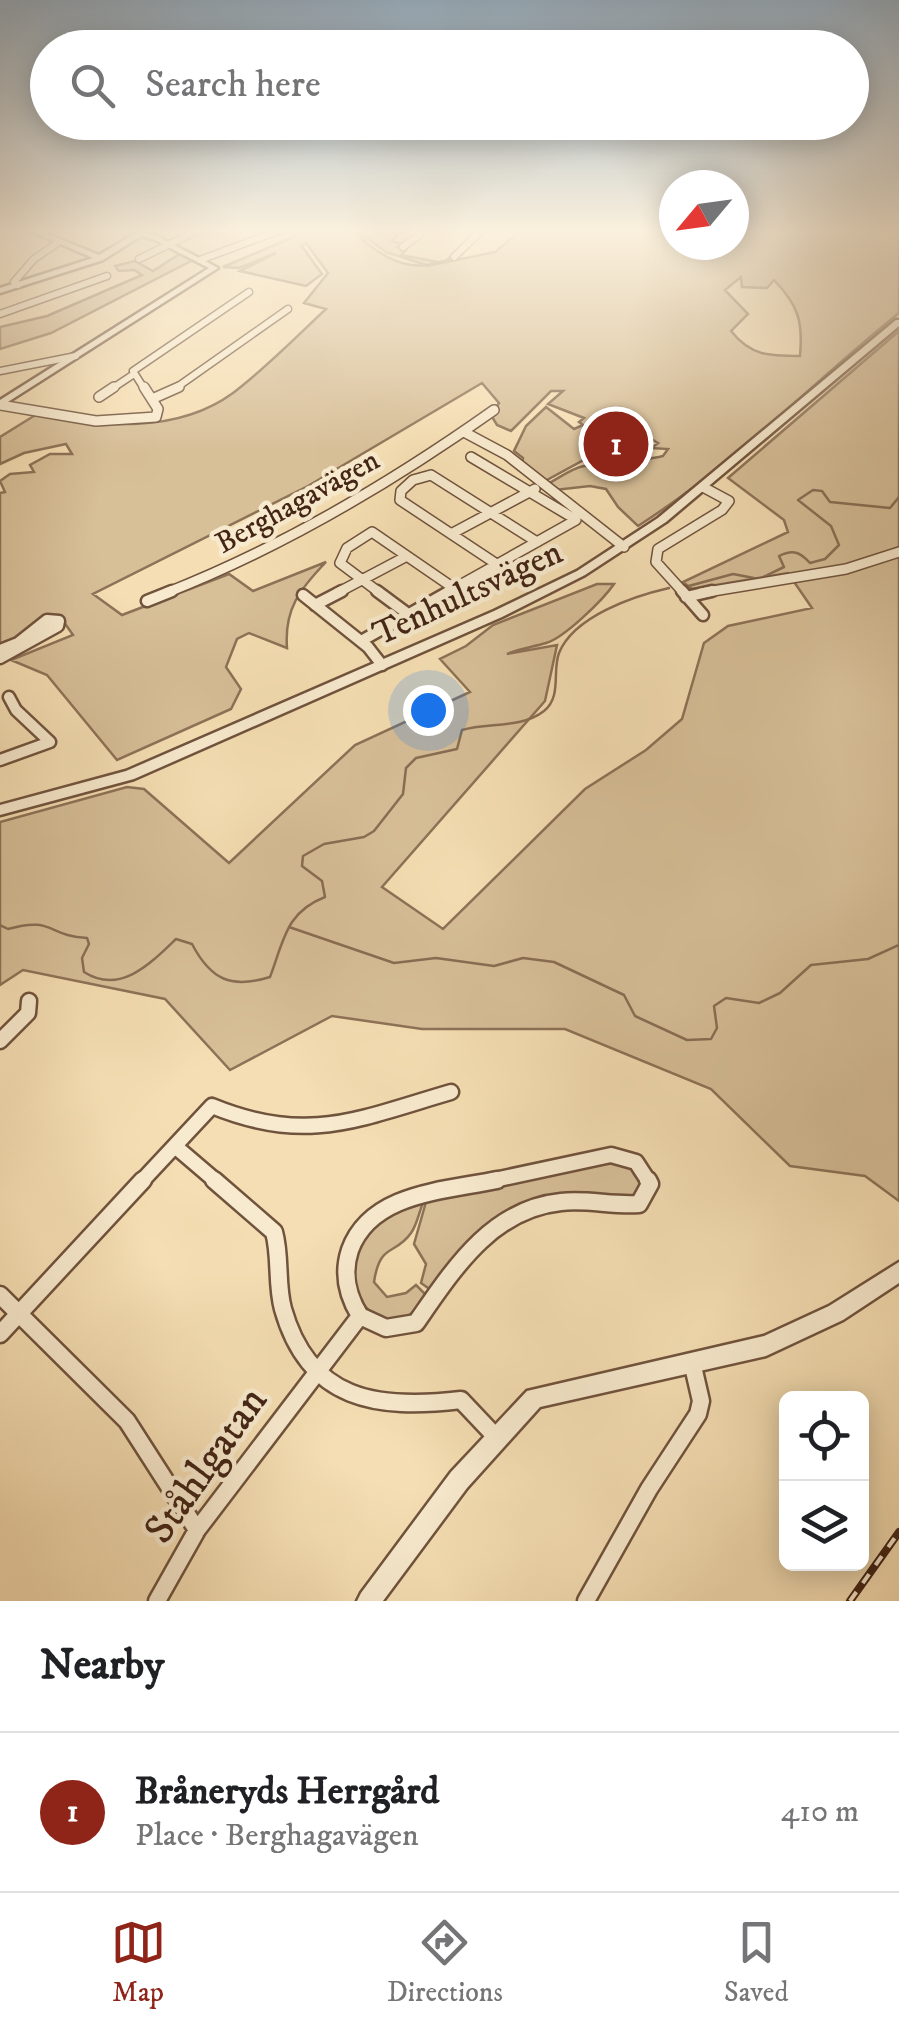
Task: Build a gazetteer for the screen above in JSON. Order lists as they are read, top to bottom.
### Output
{
  "streets": {
    "street": ["Berghagavägen", "Tenhultsvägen", "Ståhlgatan"]
  },
  "north": "bottom left",
  "page": {
    "search": "Search here",
    "pins": "1",
    "heading": "Nearby",
    "list": [
      {
        "mark": "1",
        "name": "Bråneryds Herrgård",
        "note": "Place · Berghagavägen",
        "value": "410 m"
      }
    ],
    "nav": ["Map", "Directions", "Saved"]
  }
}
